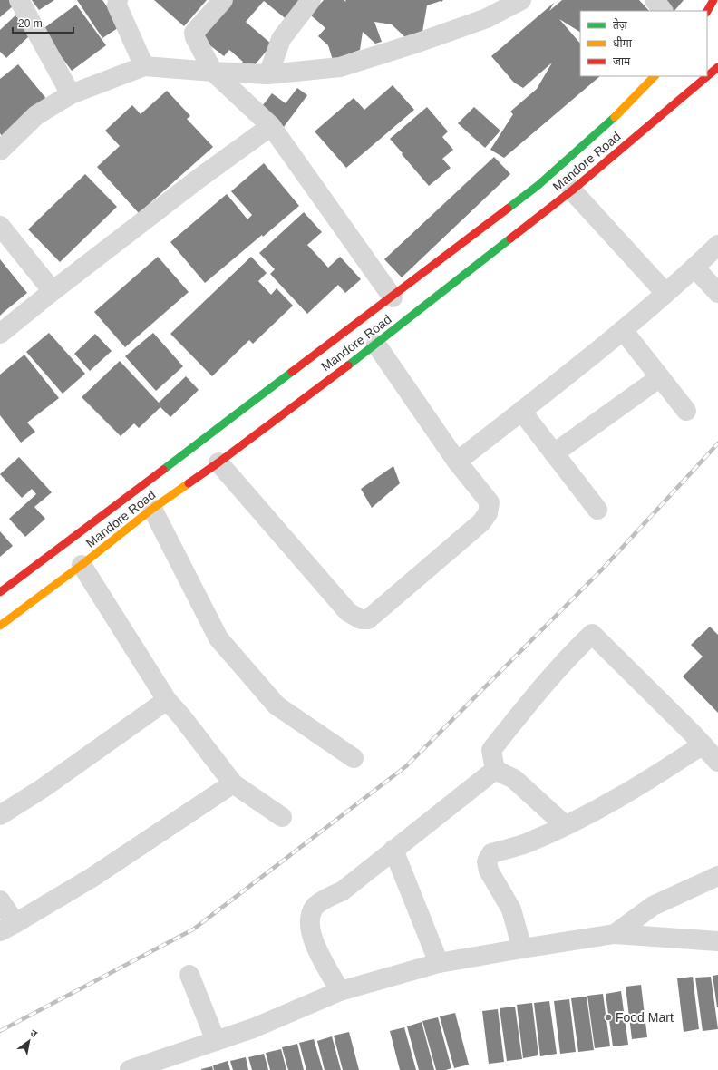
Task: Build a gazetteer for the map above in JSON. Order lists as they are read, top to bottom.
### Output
{
  "streets": {
    "highway": ["Mandore Road"]
  },
  "places": ["Food Mart"],
  "legend": ["तेज़", "धीमा", "जाम"],
  "scale_bar": "20 m",
  "north": "top right"
}
